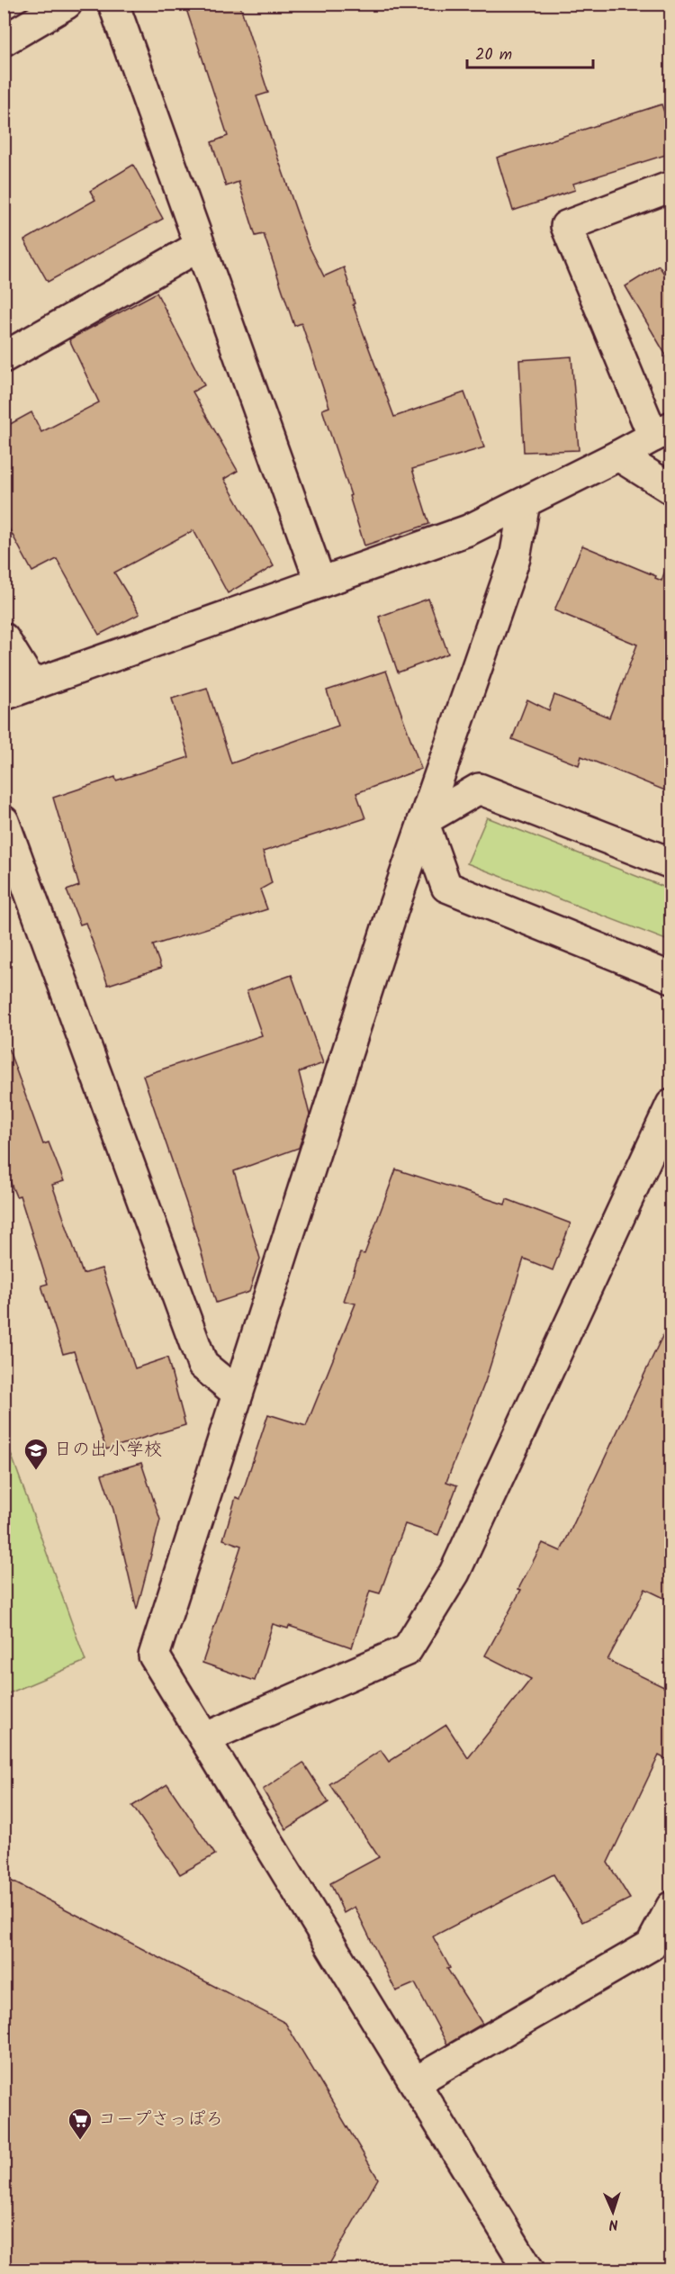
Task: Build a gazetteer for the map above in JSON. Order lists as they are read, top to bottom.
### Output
{
  "places": {
    "school or university": ["日の出小学校"],
    "supermarket": ["コープさっぽろ"]
  },
  "scale_bar": "20 m",
  "north": "bottom"
}
